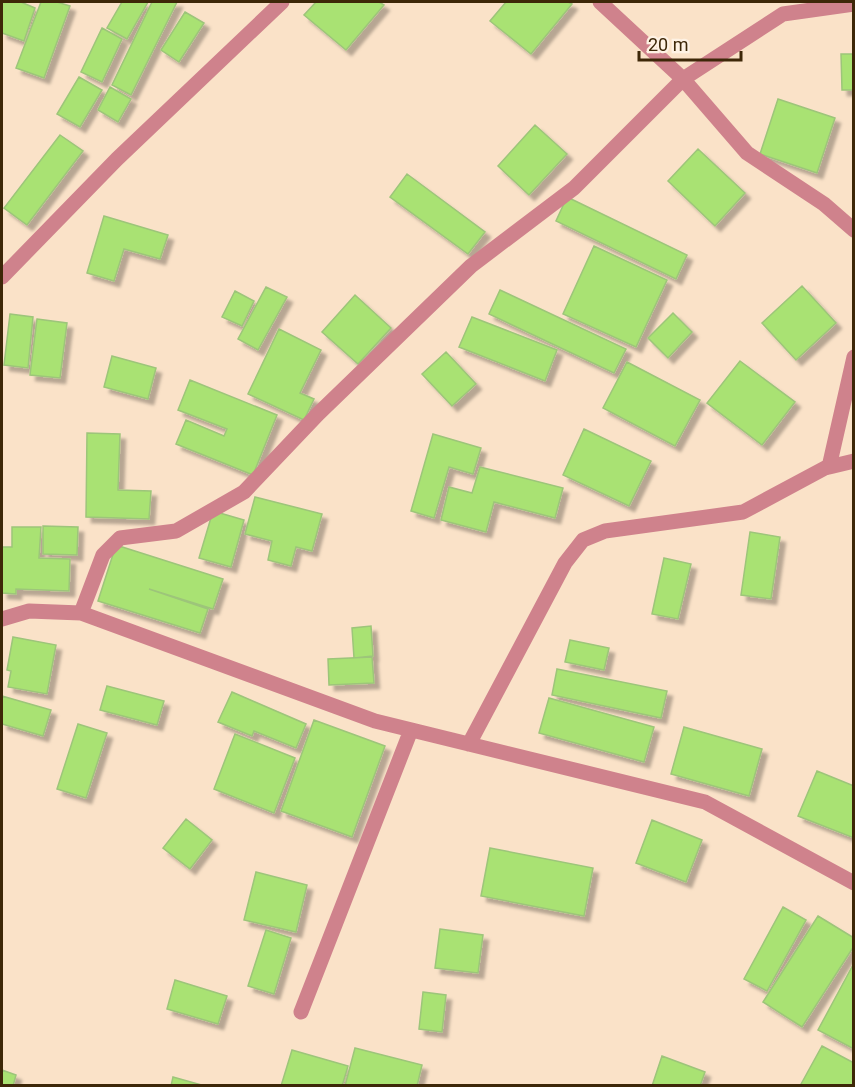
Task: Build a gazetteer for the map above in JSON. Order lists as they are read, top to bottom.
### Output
{
  "scale_bar": "20 m"
}
